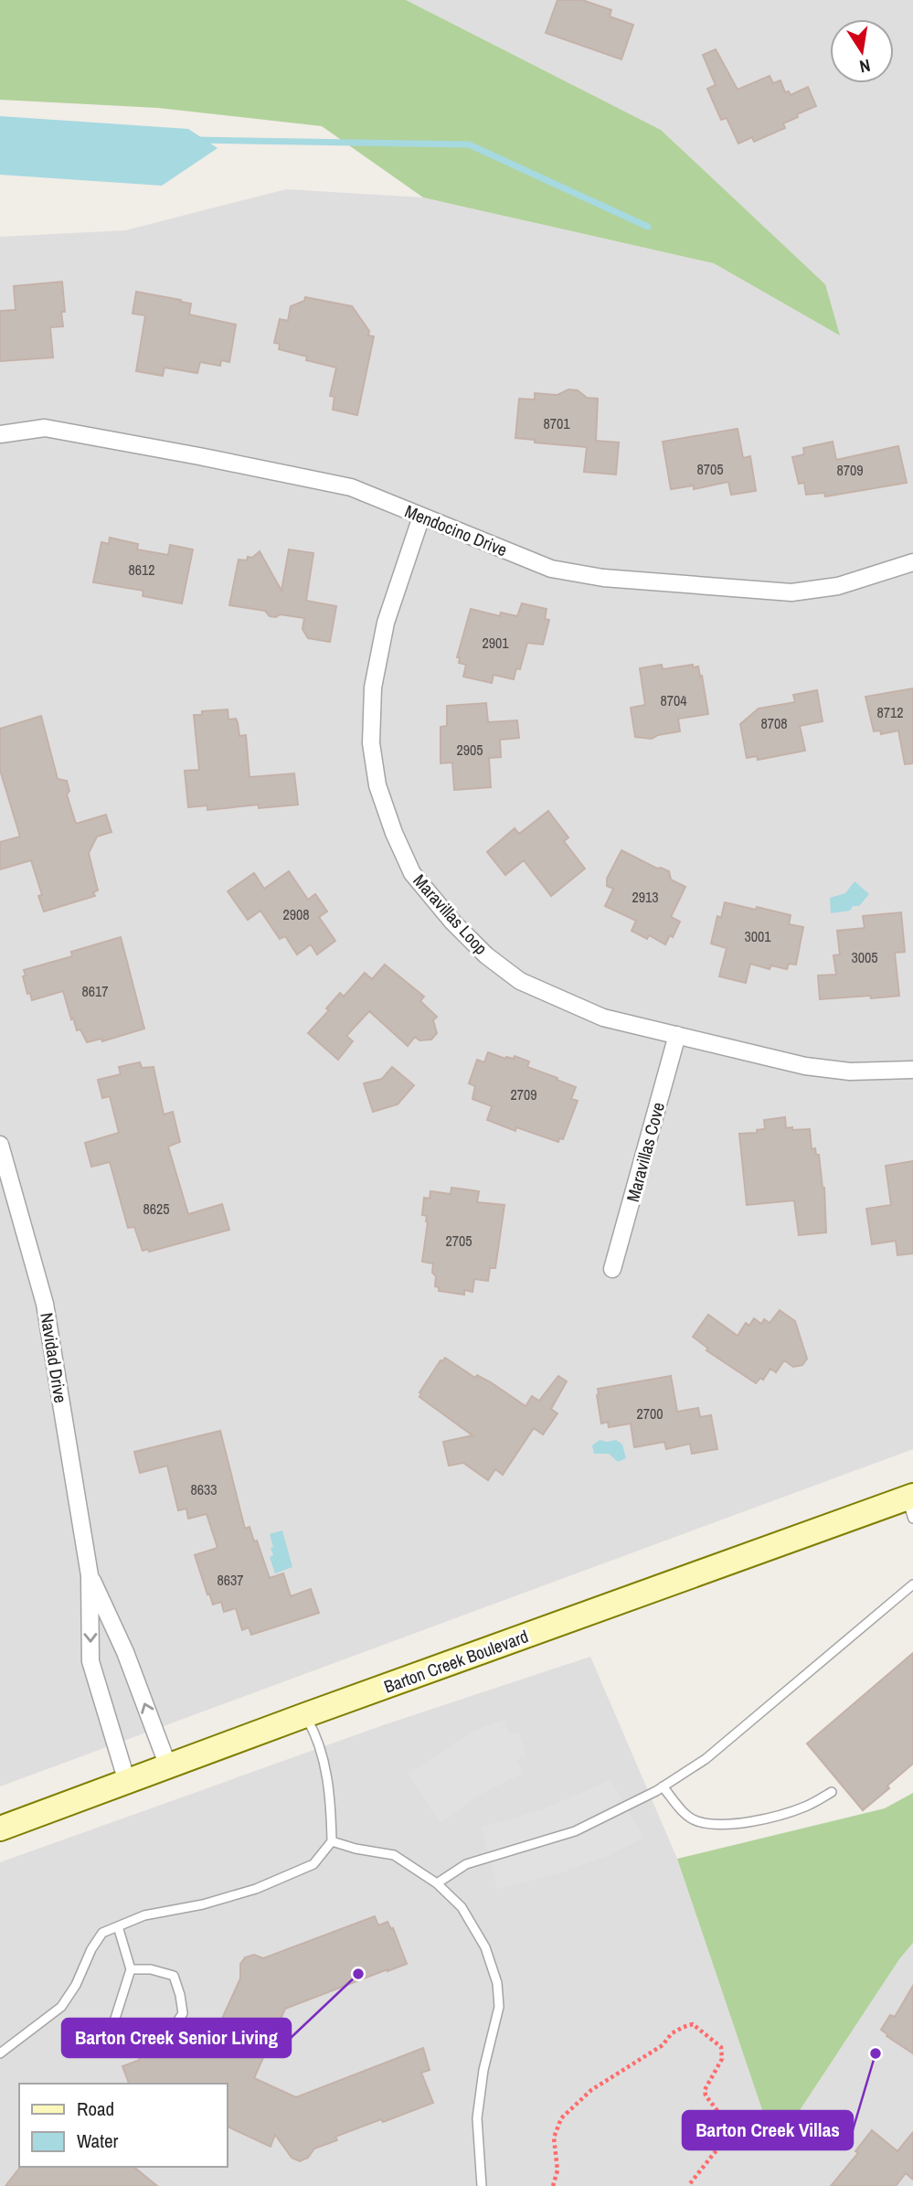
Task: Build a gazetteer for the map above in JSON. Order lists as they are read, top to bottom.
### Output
{
  "streets": {
    "street": [
      "Mendocino Drive",
      "Maravillas Loop",
      "Maravillas Cove",
      "Navidad Drive",
      "Barton Creek Boulevard"
    ]
  },
  "crossings": [
    ["Mendocino Drive", "Maravillas Loop"],
    ["Maravillas Loop", "Maravillas Cove"],
    ["Navidad Drive", "Barton Creek Boulevard"]
  ],
  "places": ["Barton Creek Senior Living", "Barton Creek Villas"],
  "house_numbers": [
    "8701",
    "8705",
    "8709",
    "8612",
    "2901",
    "8704",
    "8712",
    "8708",
    "2905",
    "2913",
    "2908",
    "3001",
    "3005",
    "8617",
    "2709",
    "8625",
    "2705",
    "2700",
    "8633",
    "8637"
  ],
  "legend": ["Road", "Water"],
  "north": "bottom"
}
